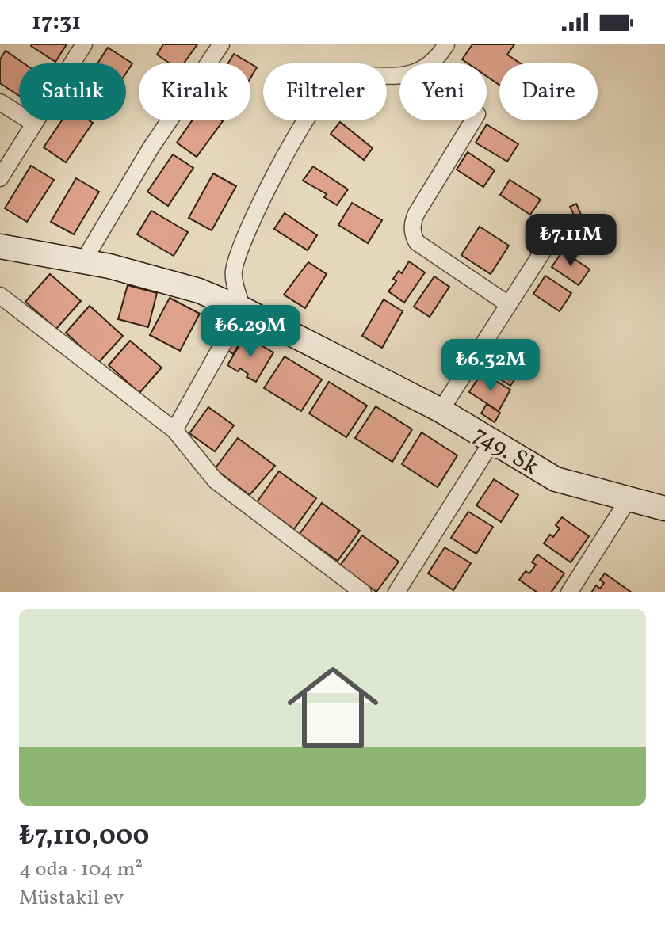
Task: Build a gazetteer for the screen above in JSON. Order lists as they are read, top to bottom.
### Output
{
  "streets": {
    "street": ["749. Sk"]
  },
  "page": {
    "status": "17:31",
    "chip": [
      "Satılık",
      "Kiralık",
      "Filtreler",
      "Yeni",
      "Daire"
    ],
    "price": ["₺7.11M", "₺6.29M", "₺6.32M"],
    "list": [
      {
        "name": "₺7,110,000",
        "note": "4 oda · 104 m² · Müstakil ev"
      }
    ]
  }
}
